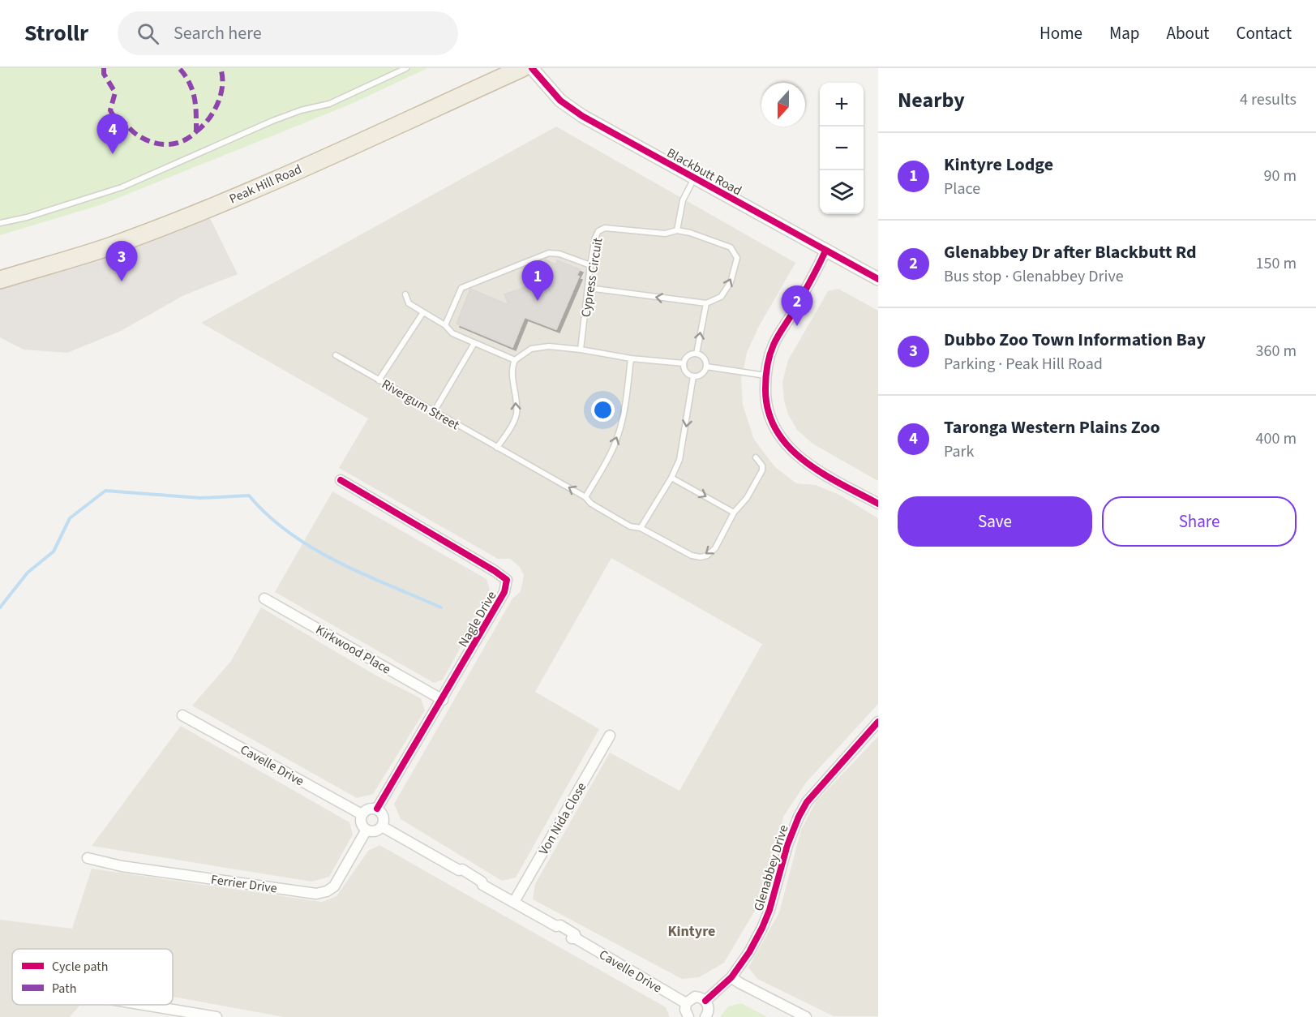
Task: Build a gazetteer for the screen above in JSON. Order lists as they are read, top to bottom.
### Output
{
  "streets": {
    "highway": ["Peak Hill Road"],
    "street": [
      "Blackbutt Road",
      "Nagle Drive",
      "Kirkwood Place",
      "Cavelle Drive",
      "Von Nida Close",
      "Glenabbey Drive",
      "Ferrier Drive"
    ],
    "lane": ["Cypress Circuit", "Rivergum Street"]
  },
  "crossings": [
    ["Nagle Drive", "Kirkwood Place"],
    ["Nagle Drive", "Cavelle Drive"],
    ["Nagle Drive", "Ferrier Drive"],
    ["Cavelle Drive", "Von Nida Close"],
    ["Cavelle Drive", "Ferrier Drive"]
  ],
  "one_way": ["Rivergum Street"],
  "districts": ["Kintyre"],
  "legend": ["Cycle path", "Path"],
  "north": "bottom",
  "page": {
    "header": "Strollr",
    "search": "Search here",
    "nav": [
      "Home",
      "Map",
      "About",
      "Contact"
    ],
    "heading": ["Nearby", "4 results"],
    "map_buttons": ["+", "−"],
    "pins": [
      "4",
      "3",
      "1",
      "2"
    ],
    "list": [
      {
        "mark": "1",
        "name": "Kintyre Lodge",
        "note": "Place",
        "value": "90 m"
      },
      {
        "mark": "2",
        "name": "Glenabbey Dr after Blackbutt Rd",
        "note": "Bus stop · Glenabbey Drive",
        "value": "150 m"
      },
      {
        "mark": "3",
        "name": "Dubbo Zoo Town Information Bay",
        "note": "Parking · Peak Hill Road",
        "value": "360 m"
      },
      {
        "mark": "4",
        "name": "Taronga Western Plains Zoo",
        "note": "Park",
        "value": "400 m"
      }
    ],
    "buttons": ["Save", "Share"]
  }
}
